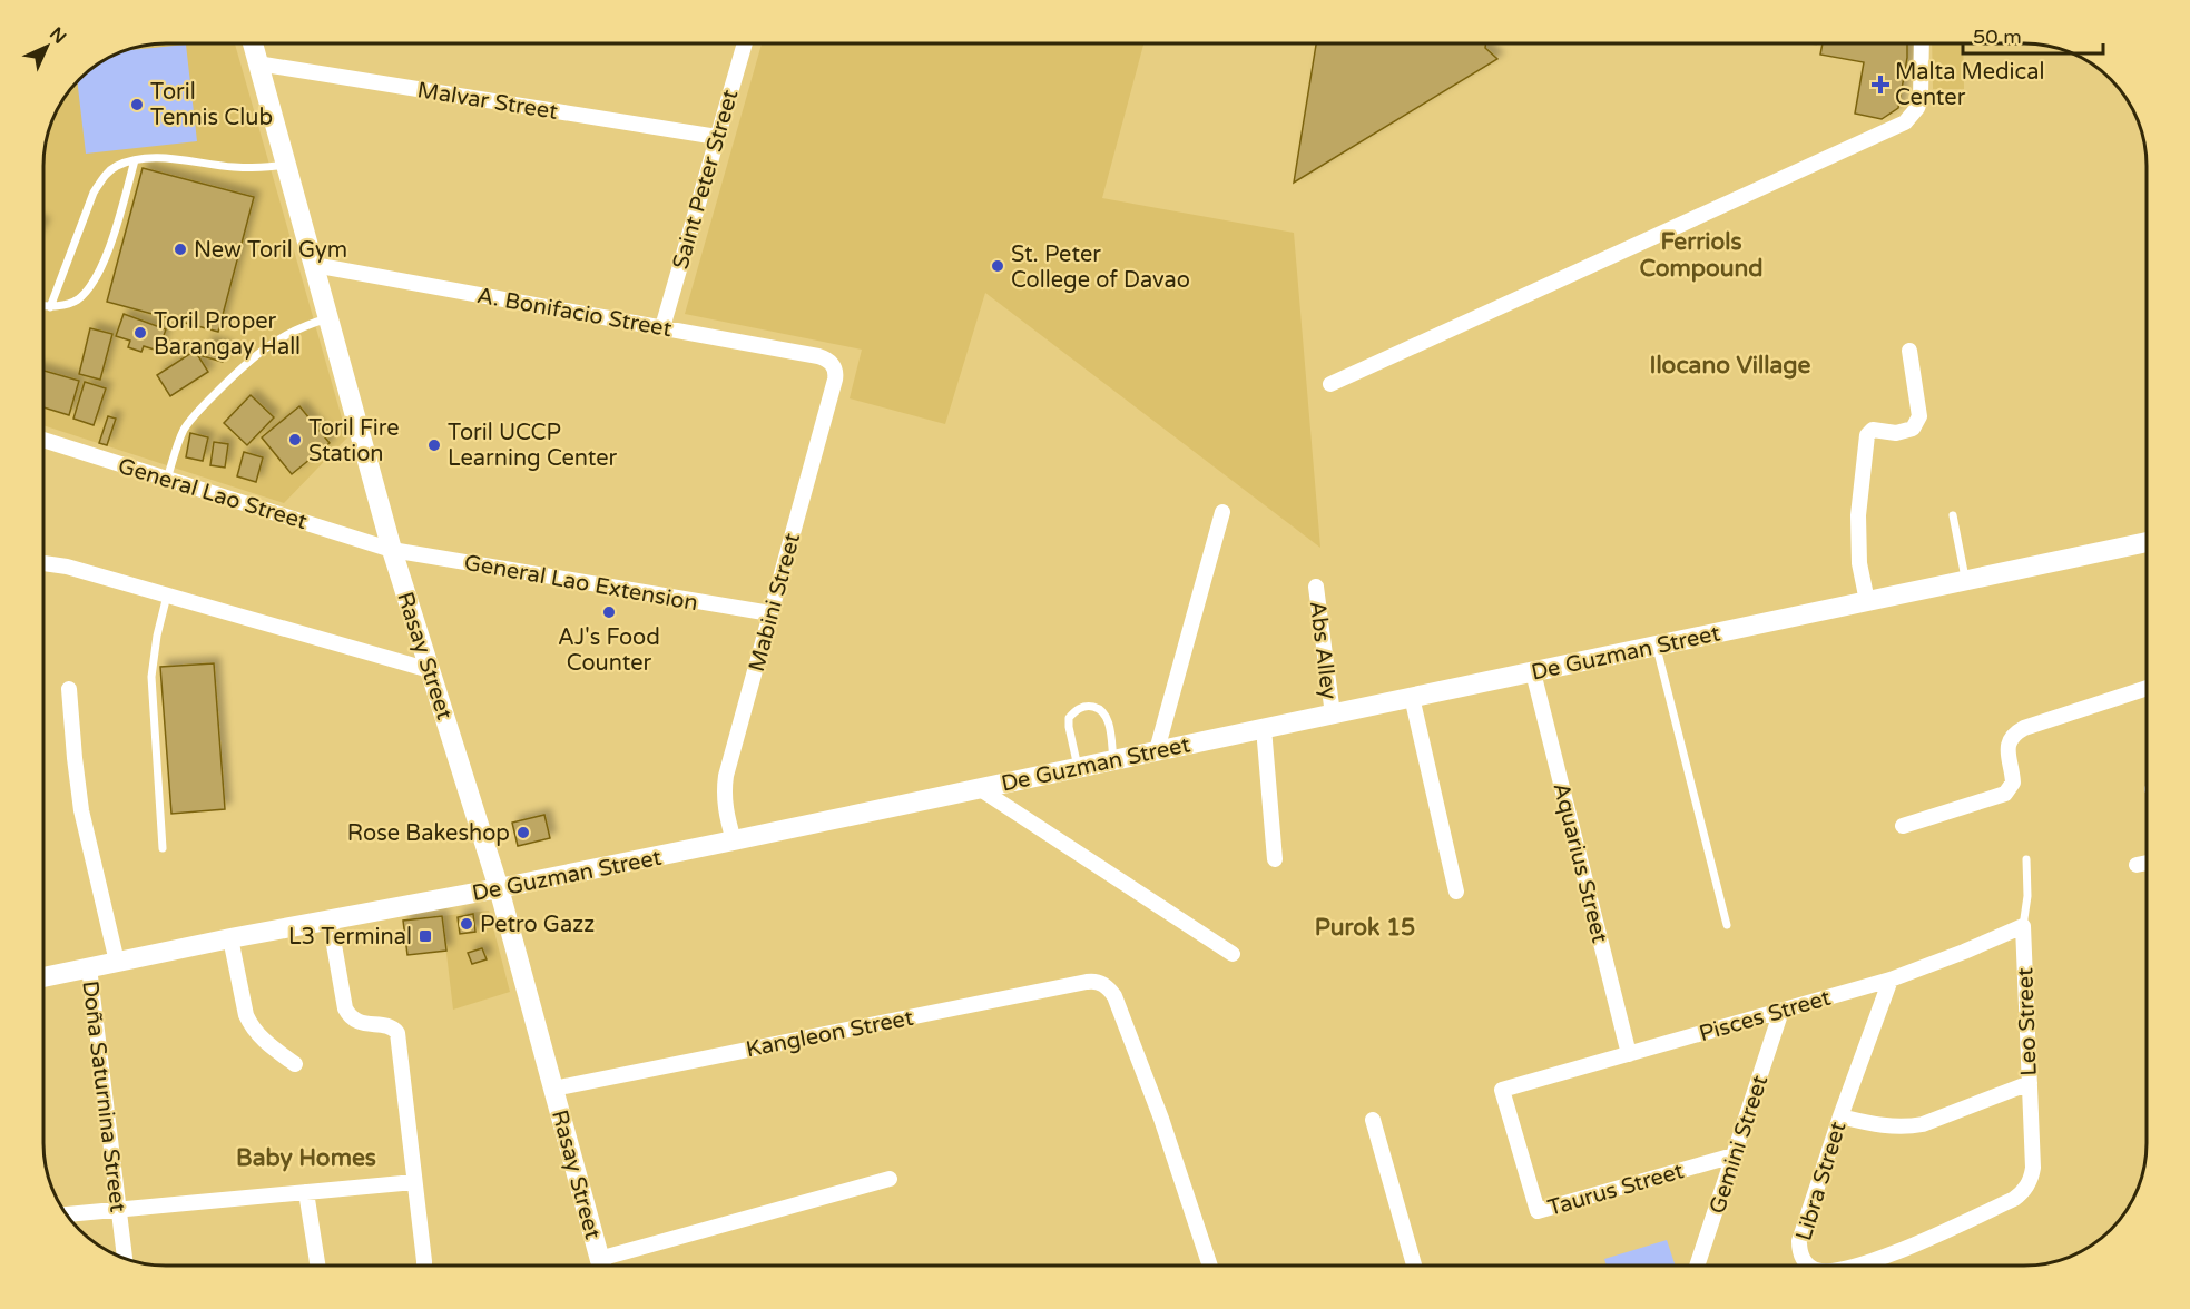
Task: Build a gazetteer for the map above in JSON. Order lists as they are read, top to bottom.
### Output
{
  "streets": {
    "street": [
      "Malvar Street",
      "Saint Peter Street",
      "A. Bonifacio Street",
      "General Lao Street",
      "General Lao Extension",
      "Mabini Street",
      "Abs Alley",
      "De Guzman Street",
      "Rasay Street",
      "Aquarius Street",
      "Pisces Street",
      "Leo Street",
      "Kangleon Street",
      "Doña Saturnina Street",
      "Gemini Street",
      "Libra Street",
      "Taurus Street"
    ]
  },
  "crossings": [
    ["Malvar Street", "Saint Peter Street"],
    ["Malvar Street", "Rasay Street"],
    ["Saint Peter Street", "A. Bonifacio Street"],
    ["A. Bonifacio Street", "Mabini Street"],
    ["A. Bonifacio Street", "Rasay Street"],
    ["General Lao Street", "General Lao Extension"],
    ["General Lao Street", "Rasay Street"],
    ["General Lao Extension", "Mabini Street"],
    ["General Lao Extension", "Rasay Street"],
    ["Mabini Street", "De Guzman Street"],
    ["Abs Alley", "De Guzman Street"],
    ["De Guzman Street", "Rasay Street"],
    ["De Guzman Street", "Aquarius Street"],
    ["De Guzman Street", "Doña Saturnina Street"],
    ["Rasay Street", "Kangleon Street"],
    ["Aquarius Street", "Pisces Street"],
    ["Pisces Street", "Leo Street"],
    ["Pisces Street", "Gemini Street"],
    ["Pisces Street", "Libra Street"],
    ["Pisces Street", "Taurus Street"],
    ["Leo Street", "Libra Street"],
    ["Gemini Street", "Taurus Street"]
  ],
  "districts": [
    "Ferriols Compound",
    "Ilocano Village",
    "Purok 15",
    "Baby Homes"
  ],
  "places": {
    "health": ["Malta Medical Center"],
    "other": [
      "Toril Tennis Club",
      "New Toril Gym",
      "St. Peter College of Davao",
      "Toril Proper Barangay Hall",
      "Toril Fire Station",
      "Toril UCCP Learning Center",
      "AJ's Food Counter",
      "Rose Bakeshop",
      "Petro Gazz"
    ],
    "transit": ["L3 Terminal"]
  },
  "scale_bar": "50 m",
  "north": "top right"
}
